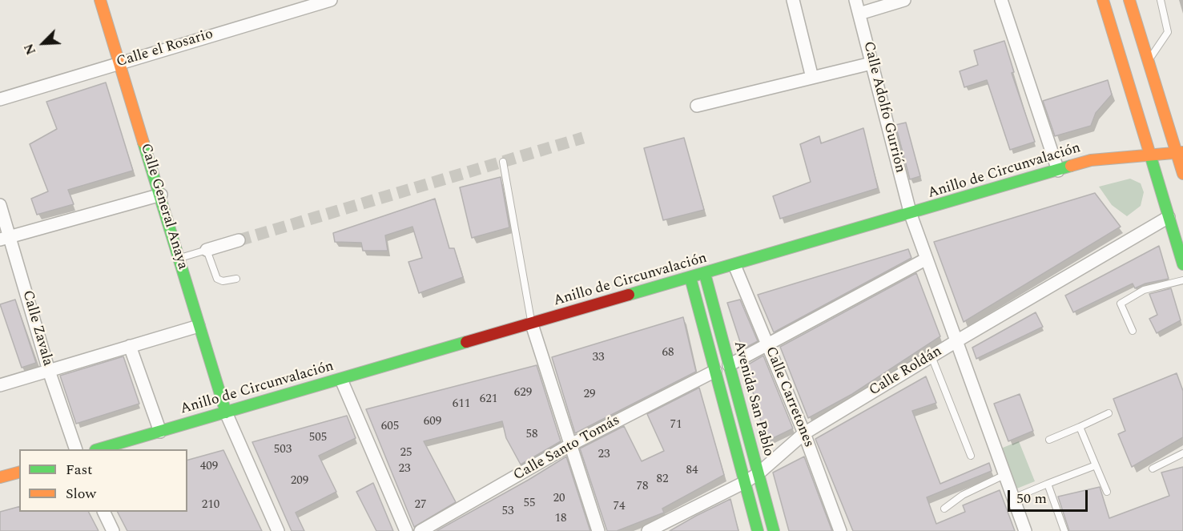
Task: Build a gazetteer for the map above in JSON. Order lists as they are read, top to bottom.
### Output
{
  "streets": {
    "main road": ["Anillo de Circunvalación", "Calle General Anaya", "Avenida San Pablo"],
    "street": [
      "Calle el Rosario",
      "Calle Adolfo Gurrión",
      "Calle Zavala",
      "Calle Roldán",
      "Calle Carretones",
      "Calle Santo Tomás"
    ]
  },
  "crossings": [
    ["Calle el Rosario", "Calle General Anaya"],
    ["Calle Adolfo Gurrión", "Anillo de Circunvalación"],
    ["Calle Adolfo Gurrión", "Calle Roldán"],
    ["Anillo de Circunvalación", "Calle General Anaya"],
    ["Anillo de Circunvalación", "Calle Carretones"],
    ["Anillo de Circunvalación", "Avenida San Pablo"],
    ["Calle Roldán", "Calle Carretones"],
    ["Calle Roldán", "Avenida San Pablo"]
  ],
  "house_numbers": [
    "68",
    "33",
    "629",
    "29",
    "621",
    "611",
    "609",
    "71",
    "605",
    "58",
    "505",
    "503",
    "25",
    "23",
    "409",
    "23",
    "84",
    "82",
    "209",
    "78",
    "20",
    "55",
    "210",
    "27",
    "74",
    "53",
    "18"
  ],
  "legend": ["Fast", "Slow"],
  "scale_bar": "50 m",
  "north": "bottom left"
}
